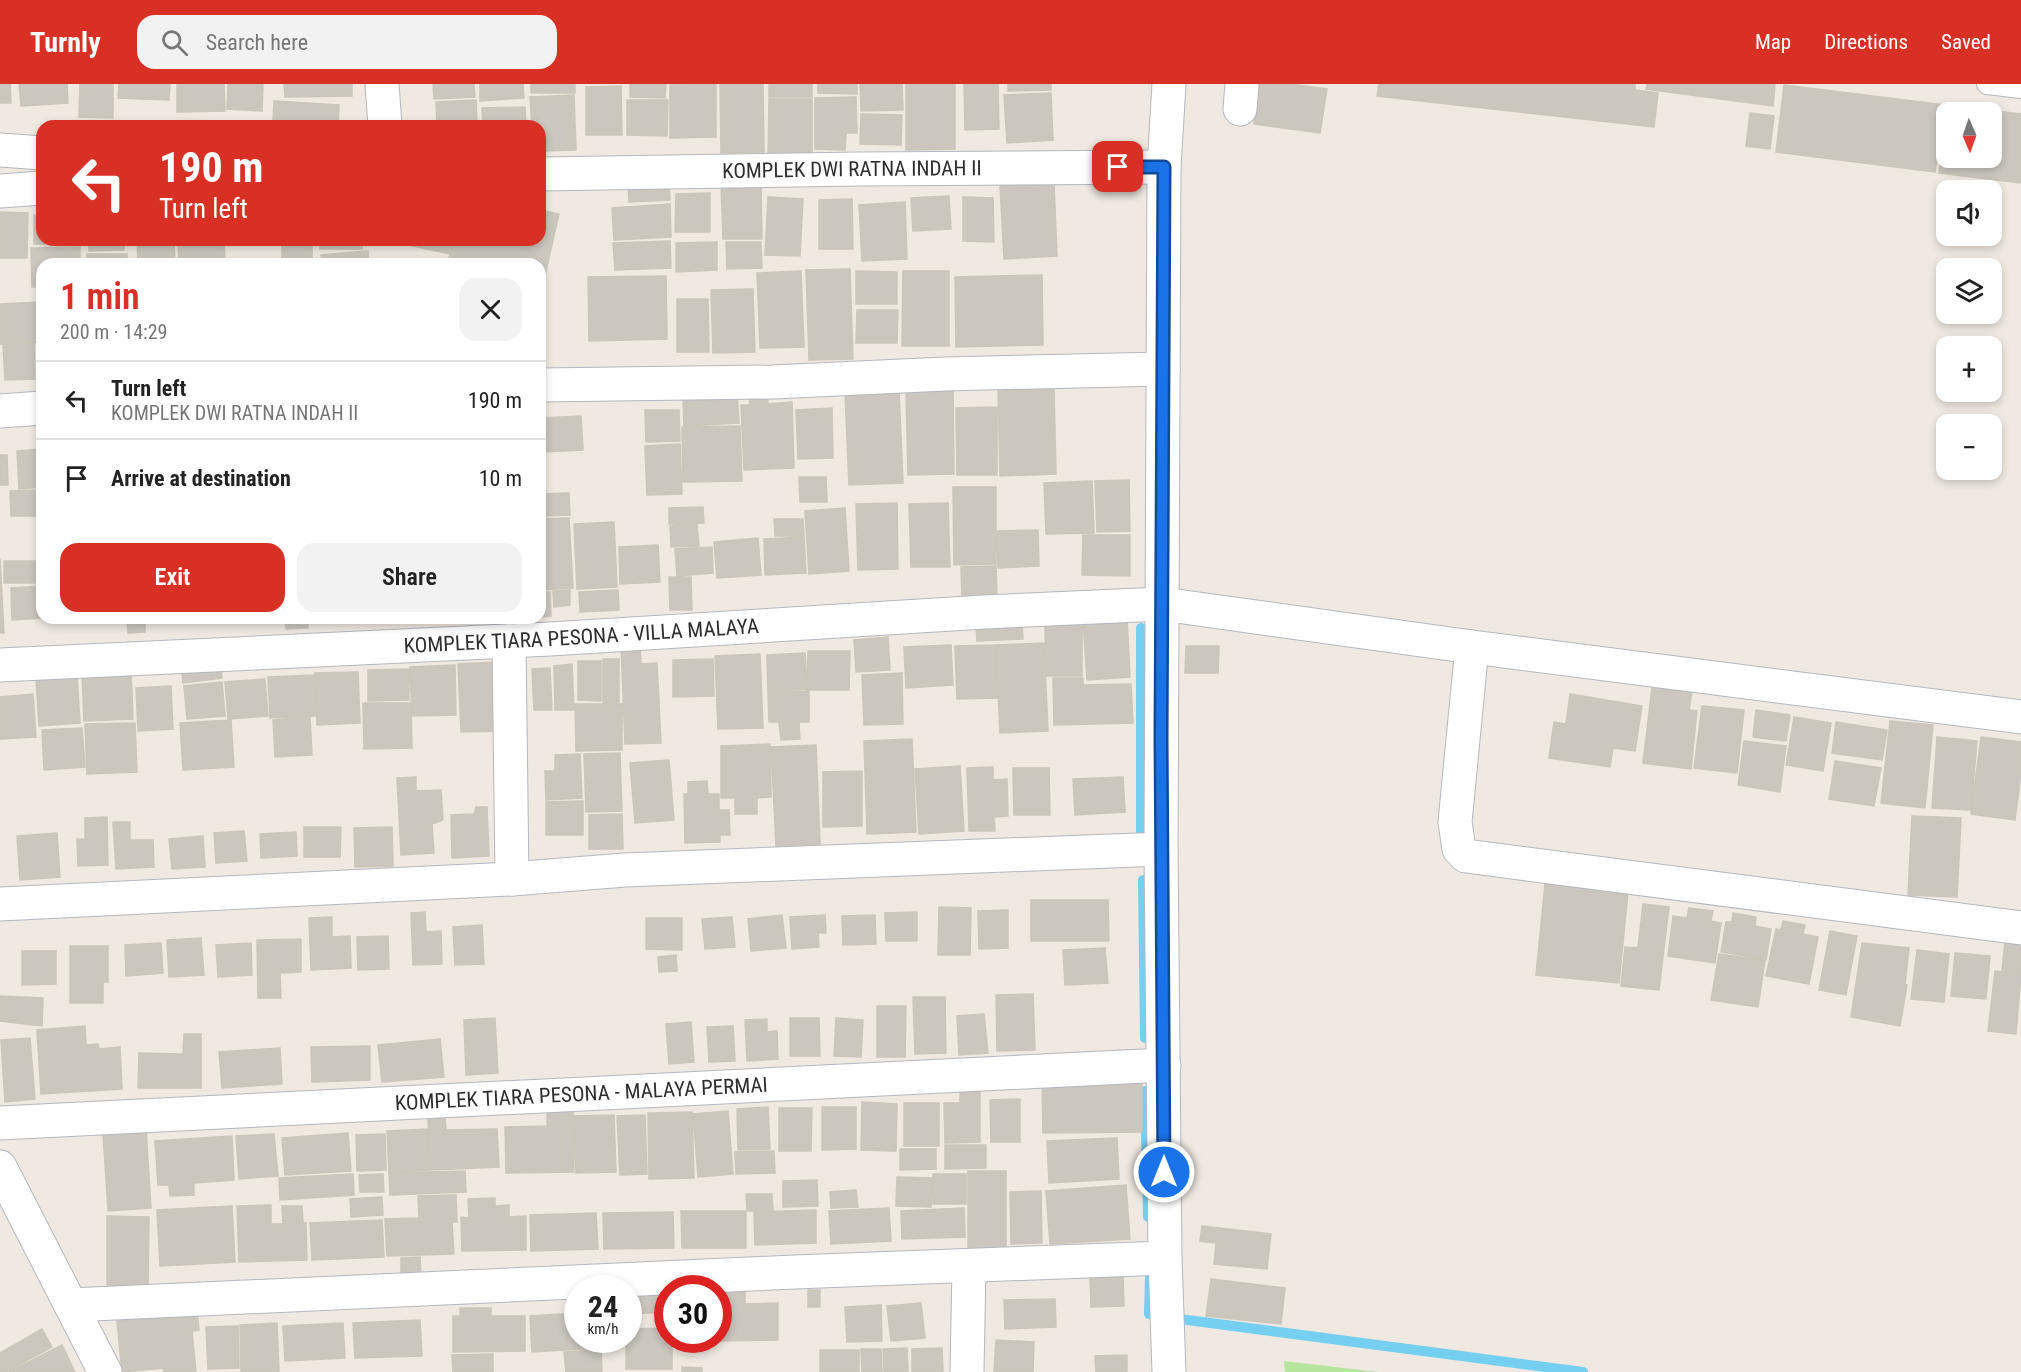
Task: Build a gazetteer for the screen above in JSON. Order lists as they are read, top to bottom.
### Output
{
  "streets": {
    "street": ["KOMPLEK DWI RATNA INDAH II", "KOMPLEK TIARA PESONA - VILLA MALAYA", "KOMPLEK TIARA PESONA - MALAYA PERMAI"]
  },
  "north": "bottom",
  "page": {
    "header": "Turnly",
    "search": "Search here",
    "nav": ["Map", "Directions", "Saved"],
    "map_buttons": ["+", "−"],
    "turn": ["190 m", "Turn left"],
    "heading": ["1 min", "200 m · 14:29"],
    "list": [
      {
        "name": "Turn left",
        "note": "KOMPLEK DWI RATNA INDAH II",
        "value": "190 m"
      },
      {
        "name": "Arrive at destination",
        "value": "10 m"
      }
    ],
    "buttons": ["Exit", "Share"],
    "speed": "24 km/h",
    "limit": "30"
  }
}
